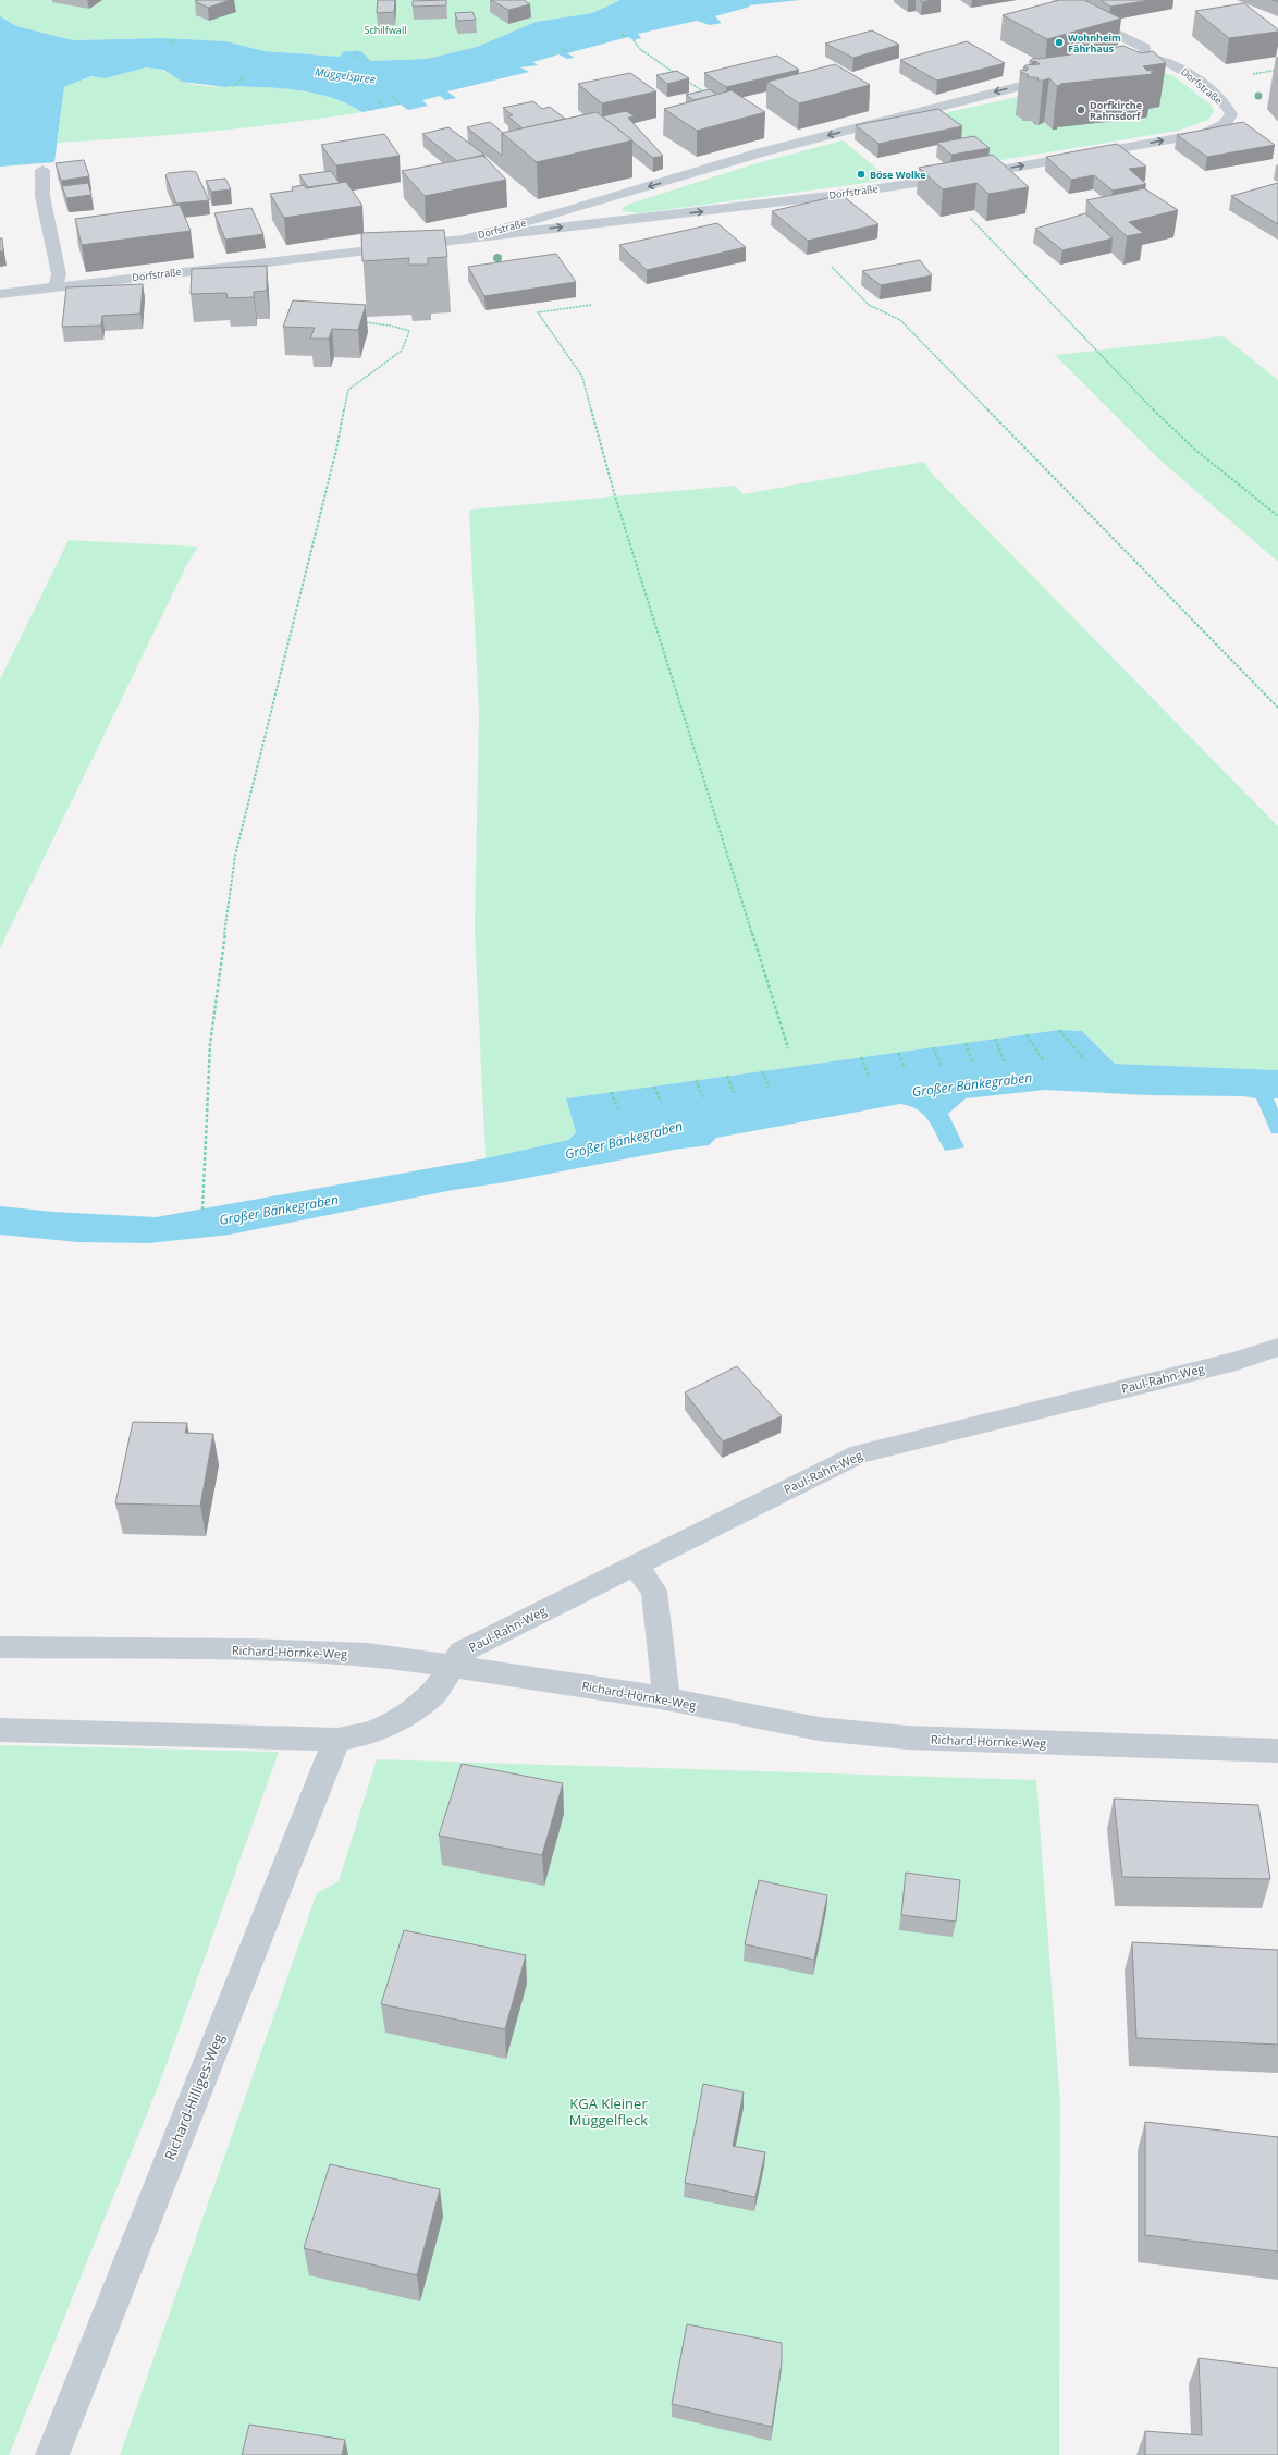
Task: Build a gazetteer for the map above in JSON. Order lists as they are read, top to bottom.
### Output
{
  "streets": {
    "street": [
      "Dorfstraße",
      "Paul-Rahn-Weg",
      "Richard-Hörnke-Weg",
      "Richard-Hilliges-Weg"
    ]
  },
  "crossings": [
    ["Paul-Rahn-Weg", "Richard-Hörnke-Weg"],
    ["Paul-Rahn-Weg", "Richard-Hilliges-Weg"]
  ],
  "water": ["Müggelspree", "Großer Bänkegraben"],
  "parks": ["Schilfwall", "KGA Kleiner Müggelfleck"],
  "places": ["Wohnheim Fährhaus", "Dorfkirche Rahnsdorf", "Böse Wolke"]
}
